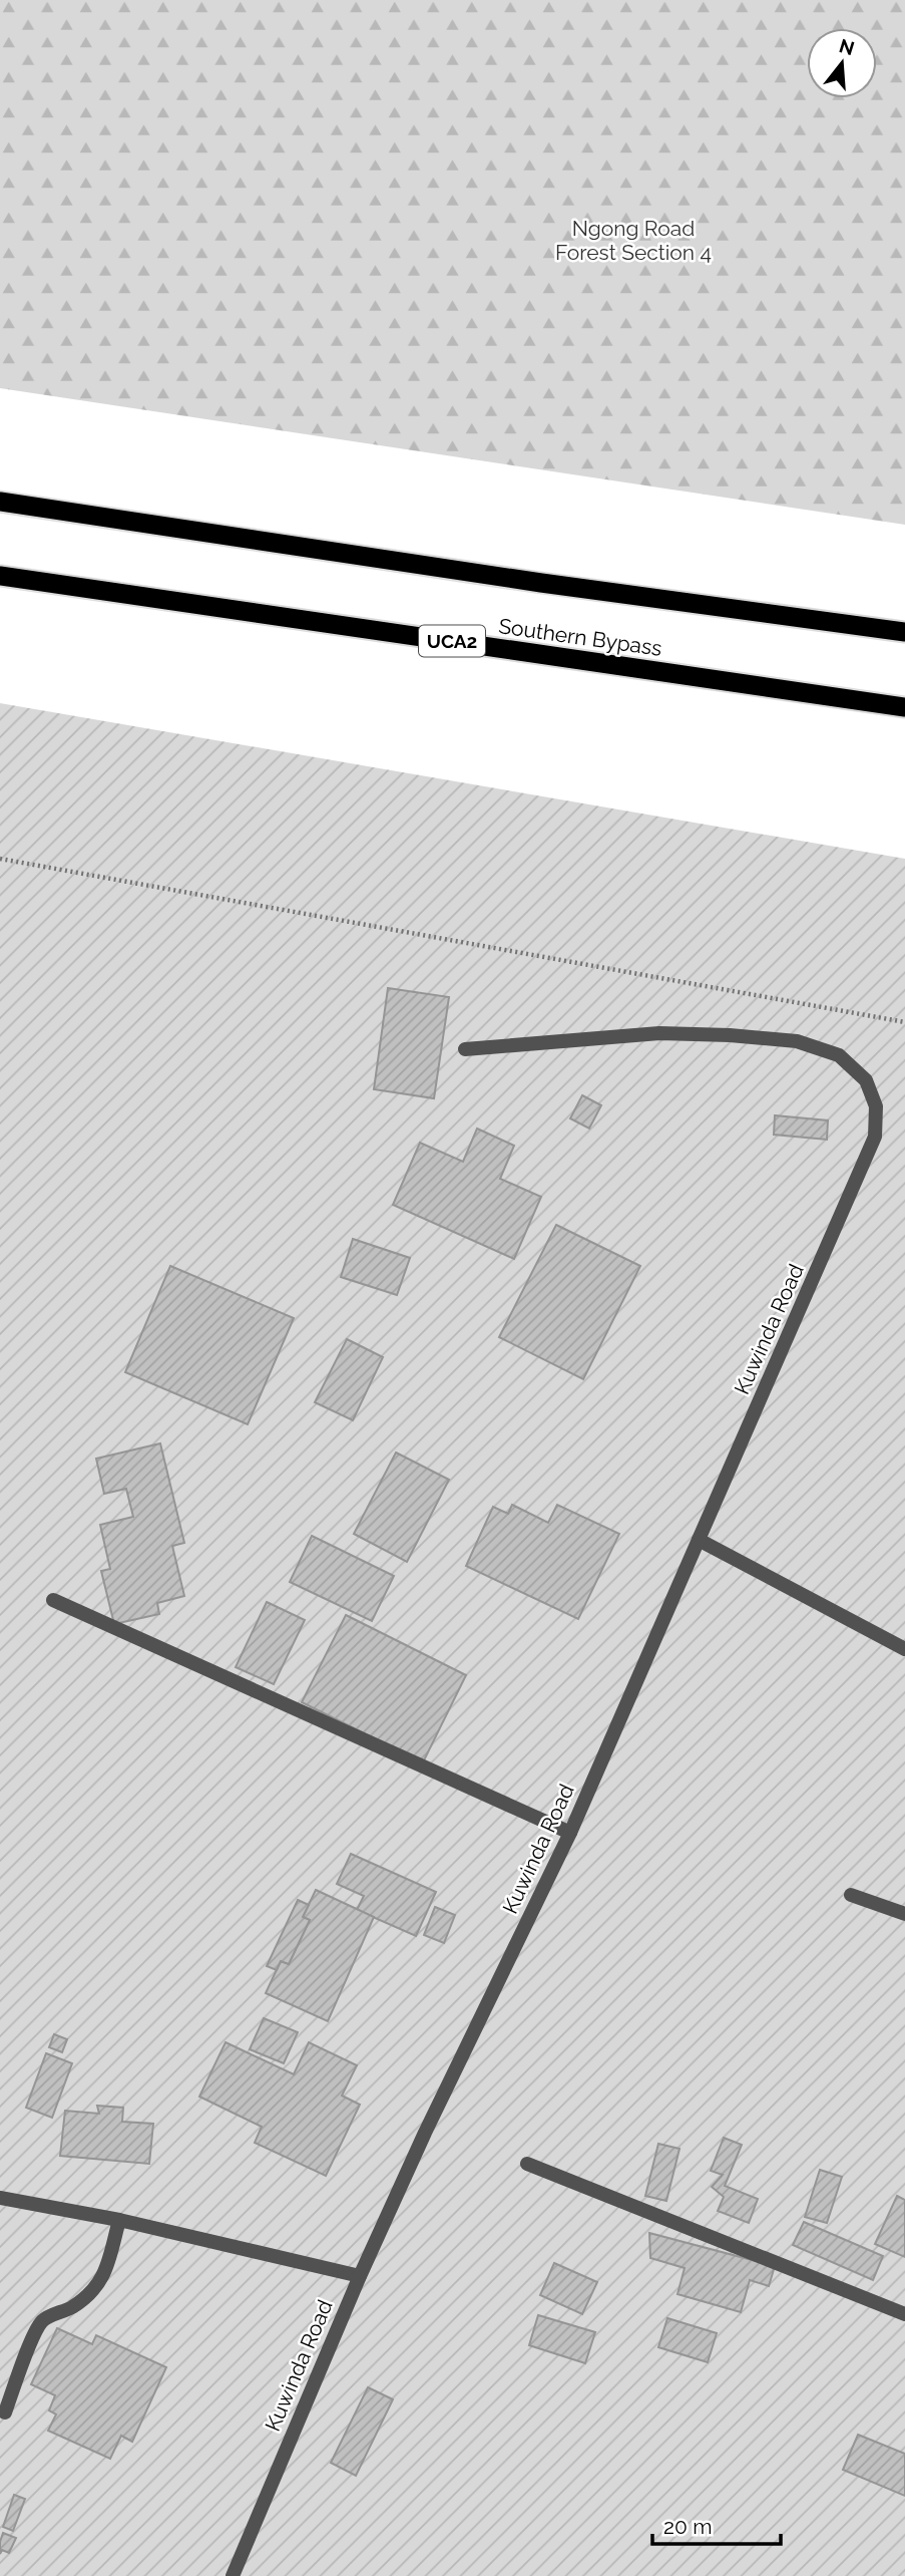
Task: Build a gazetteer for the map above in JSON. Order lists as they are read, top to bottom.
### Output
{
  "streets": {
    "highway": ["Southern Bypass", "UCA2"],
    "street": ["Kuwinda Road"]
  },
  "parks": ["Ngong Road Forest Section 4"],
  "scale_bar": "20 m",
  "north": "top"
}
